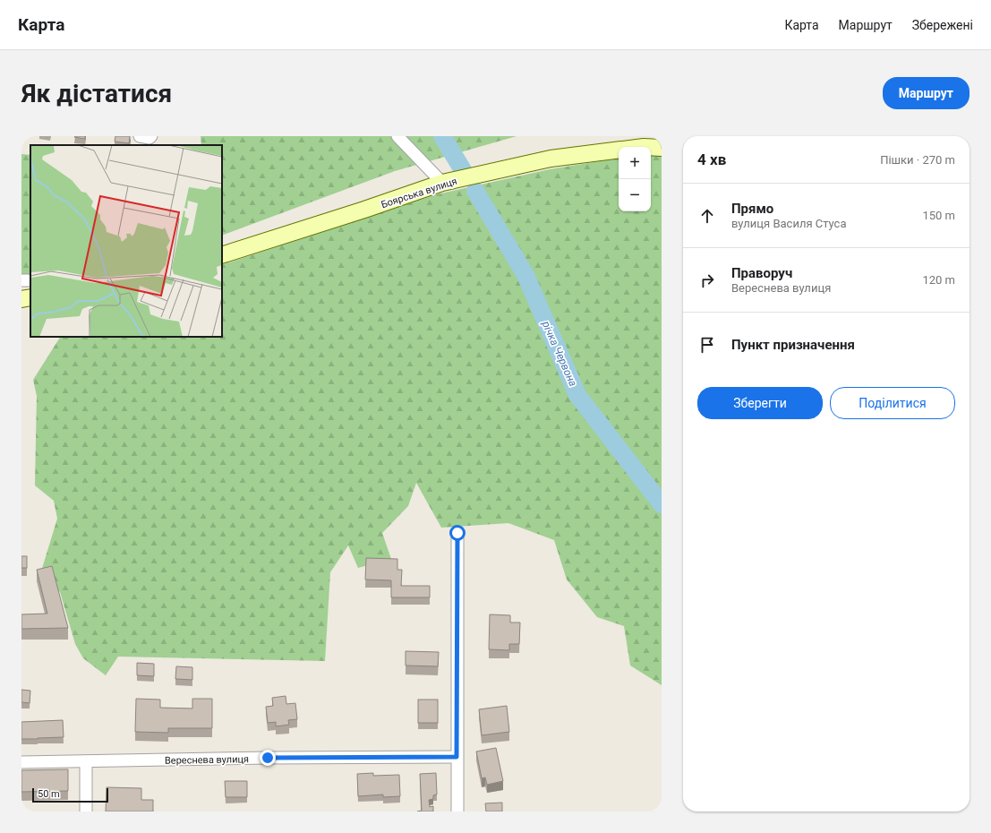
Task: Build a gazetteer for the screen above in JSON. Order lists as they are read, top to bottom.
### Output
{
  "streets": {
    "street": ["Боярська вулиця", "Вереснева вулиця"]
  },
  "water": ["річка Червона"],
  "scale_bar": "50 m",
  "page": {
    "header": "Карта",
    "nav": ["Карта", "Маршрут", "Збережені"],
    "buttons": [
      "Маршрут",
      ["Зберегти", "Поділитися"]
    ],
    "title": "Як дістатися",
    "heading": ["4 хв", "Пішки · 270 m"],
    "map_buttons": ["+", "−"],
    "list": [
      ["Прямо", "вулиця Василя Стуса", "150 m"],
      ["Праворуч", "Вереснева вулиця", "120 m"],
      "Пункт призначення"
    ],
    "scale": "50 m"
  }
}
